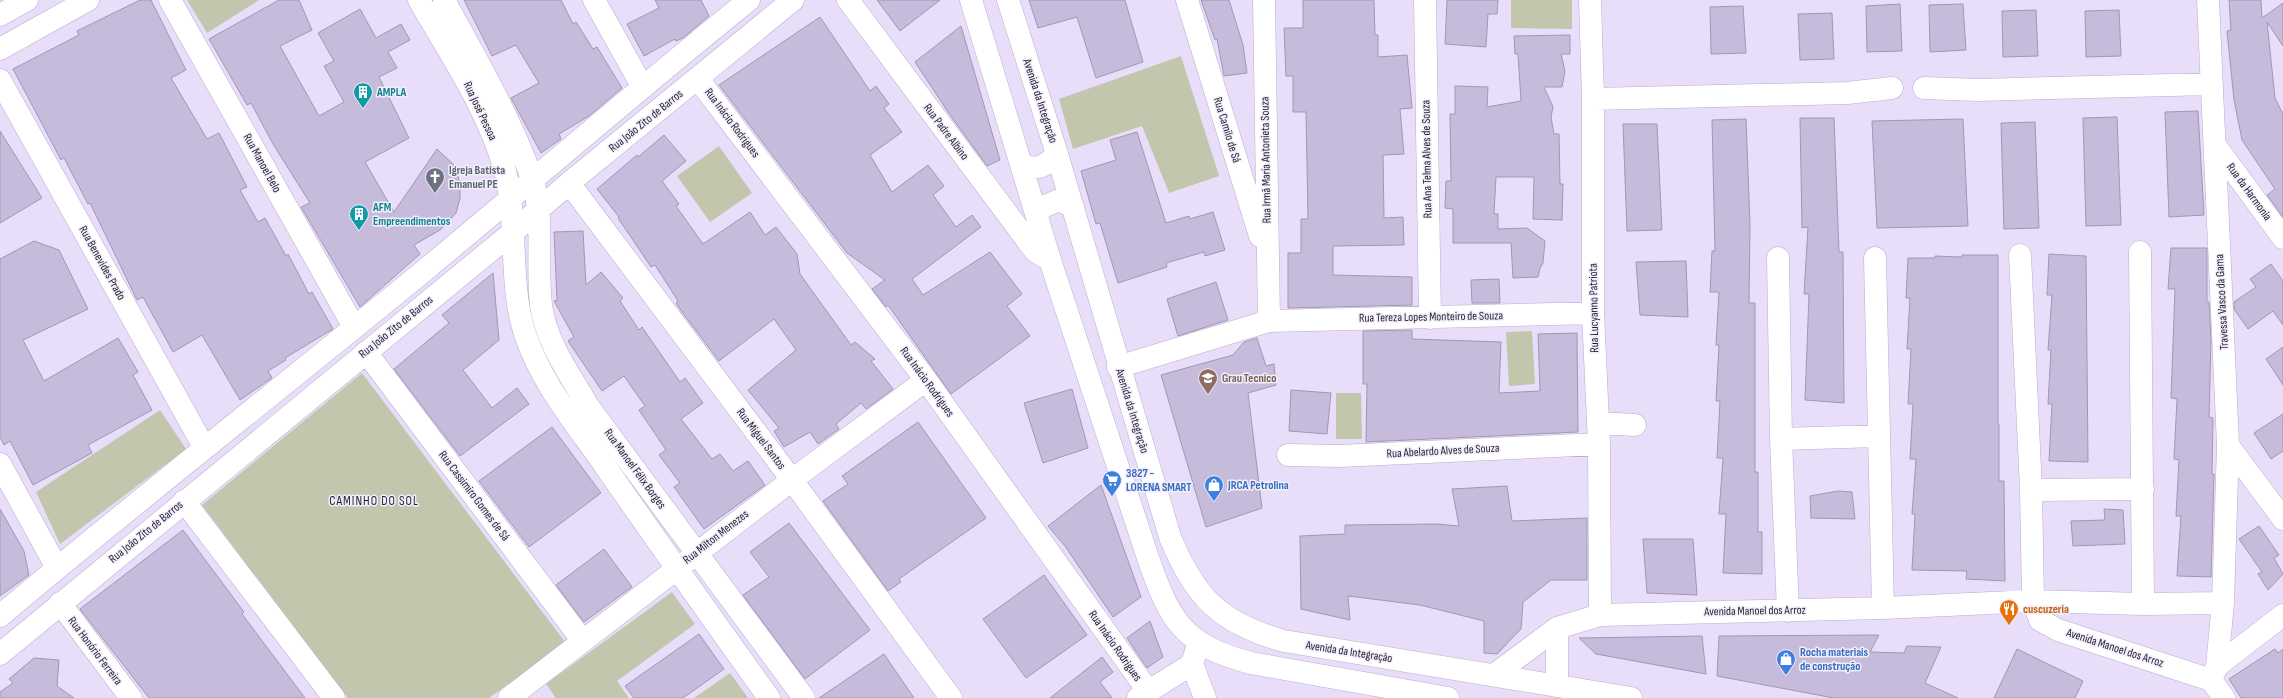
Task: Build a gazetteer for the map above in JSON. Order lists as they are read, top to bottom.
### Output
{
  "streets": {
    "street": [
      "Avenida da Integração",
      "Rua José Pessoa",
      "Rua João Zito de Barros",
      "Rua Inácio Rodrigues",
      "Rua Camilo de Sá",
      "Rua Padre Albino",
      "Rua Ana Telma Alves de Souza",
      "Rua Irmã Maria Antonieta Souza",
      "Rua Manoel Belo",
      "Rua da Harmonia",
      "Rua Benevides Prado",
      "Travessa Vasco da Gama",
      "Rua Lucyanno Patriota",
      "Rua Tereza Lopes Monteiro de Souza",
      "Rua Miguel Santos",
      "Rua Abelardo Alves de Souza",
      "Rua Manoel Félix Borges",
      "Rua Cassimiro Gomes de Sá",
      "Rua Milton Menezes",
      "Avenida Manoel dos Arroz",
      "Rua Honório Ferreira"
    ]
  },
  "crossings": [
    ["Avenida da Integração", "Rua Tereza Lopes Monteiro de Souza"],
    ["Avenida da Integração", "Avenida Manoel dos Arroz"],
    ["Rua José Pessoa", "Rua João Zito de Barros"],
    ["Rua José Pessoa", "Rua Manoel Félix Borges"],
    ["Rua João Zito de Barros", "Rua Inácio Rodrigues"],
    ["Rua João Zito de Barros", "Rua Miguel Santos"],
    ["Rua João Zito de Barros", "Rua Manoel Félix Borges"],
    ["Rua João Zito de Barros", "Rua Cassimiro Gomes de Sá"],
    ["Rua João Zito de Barros", "Rua Honório Ferreira"],
    ["Rua Inácio Rodrigues", "Rua Milton Menezes"],
    ["Rua Camilo de Sá", "Rua Irmã Maria Antonieta Souza"],
    ["Rua Ana Telma Alves de Souza", "Rua Tereza Lopes Monteiro de Souza"],
    ["Rua Irmã Maria Antonieta Souza", "Rua Tereza Lopes Monteiro de Souza"],
    ["Rua da Harmonia", "Travessa Vasco da Gama"],
    ["Travessa Vasco da Gama", "Avenida Manoel dos Arroz"],
    ["Rua Lucyanno Patriota", "Rua Tereza Lopes Monteiro de Souza"],
    ["Rua Lucyanno Patriota", "Rua Abelardo Alves de Souza"],
    ["Rua Lucyanno Patriota", "Avenida Manoel dos Arroz"],
    ["Rua Miguel Santos", "Rua Milton Menezes"],
    ["Rua Manoel Félix Borges", "Rua Milton Menezes"],
    ["Rua Cassimiro Gomes de Sá", "Rua Milton Menezes"]
  ],
  "districts": ["CAMINHO DO SOL"],
  "places": {
    "building": ["AMPLA", "AFM Empreendimentos"],
    "church": ["Igreja Batista Emanuel PE"],
    "school or university": ["Grau Tecnico"],
    "supermarket": ["3827 - LORENA SMART"],
    "shop": ["JRCA Petrolina", "Rocha materiais de construção"],
    "restaurant": ["cuscuzeria"]
  }
}
